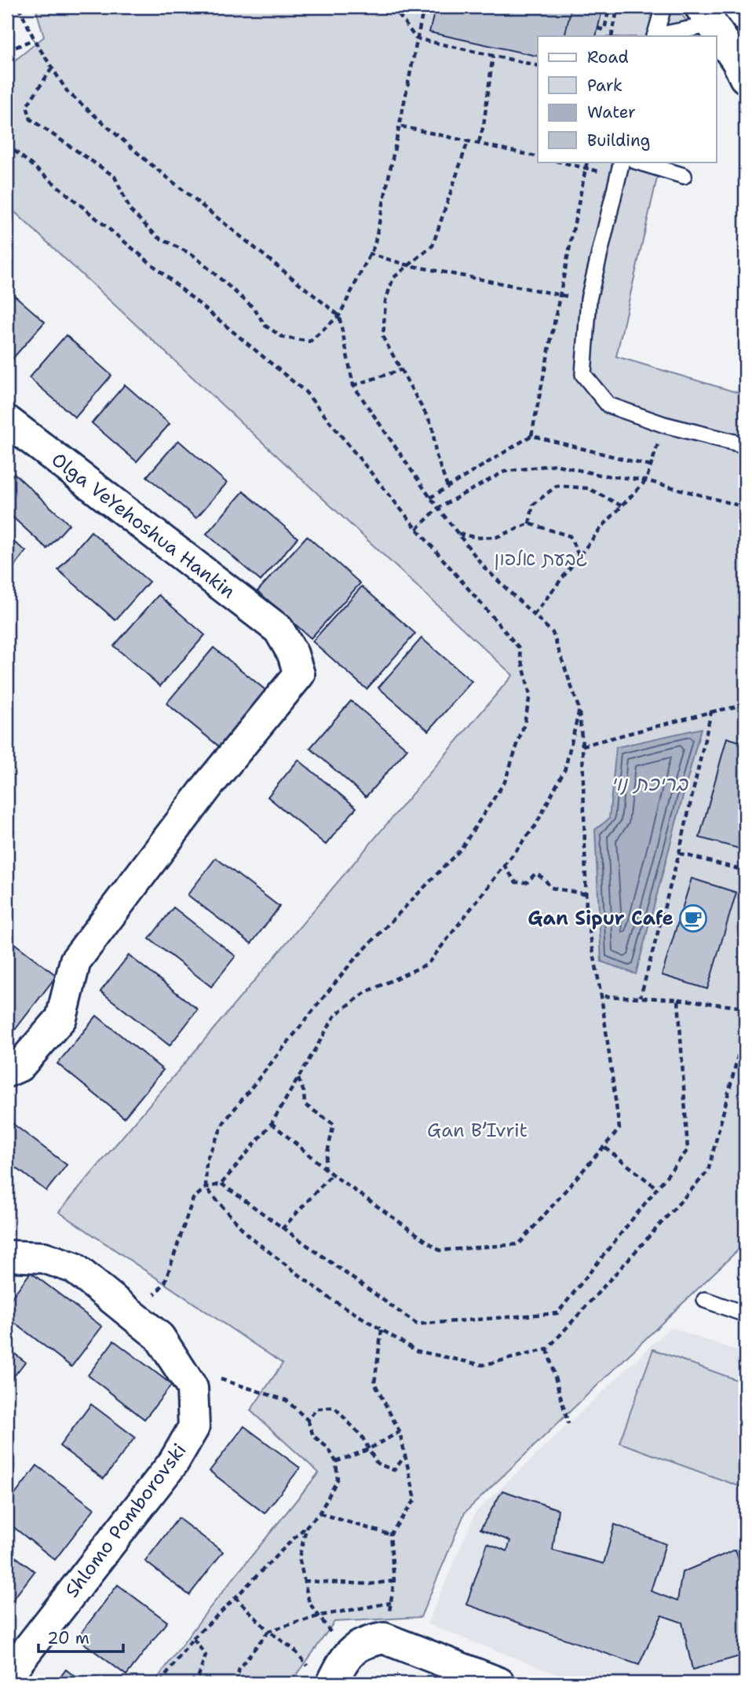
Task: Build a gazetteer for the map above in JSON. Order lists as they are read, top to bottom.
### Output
{
  "streets": {
    "street": ["Olga VeYehoshua Hankin", "Shlomo Pomborovski"]
  },
  "water": ["בריכת נוי"],
  "parks": ["גבעת אלפון", "Gan B’Ivrit"],
  "places": {
    "cafe": ["Gan Sipur Cafe"]
  },
  "legend": [
    "Road",
    "Park",
    "Water",
    "Building"
  ],
  "scale_bar": "20 m"
}
